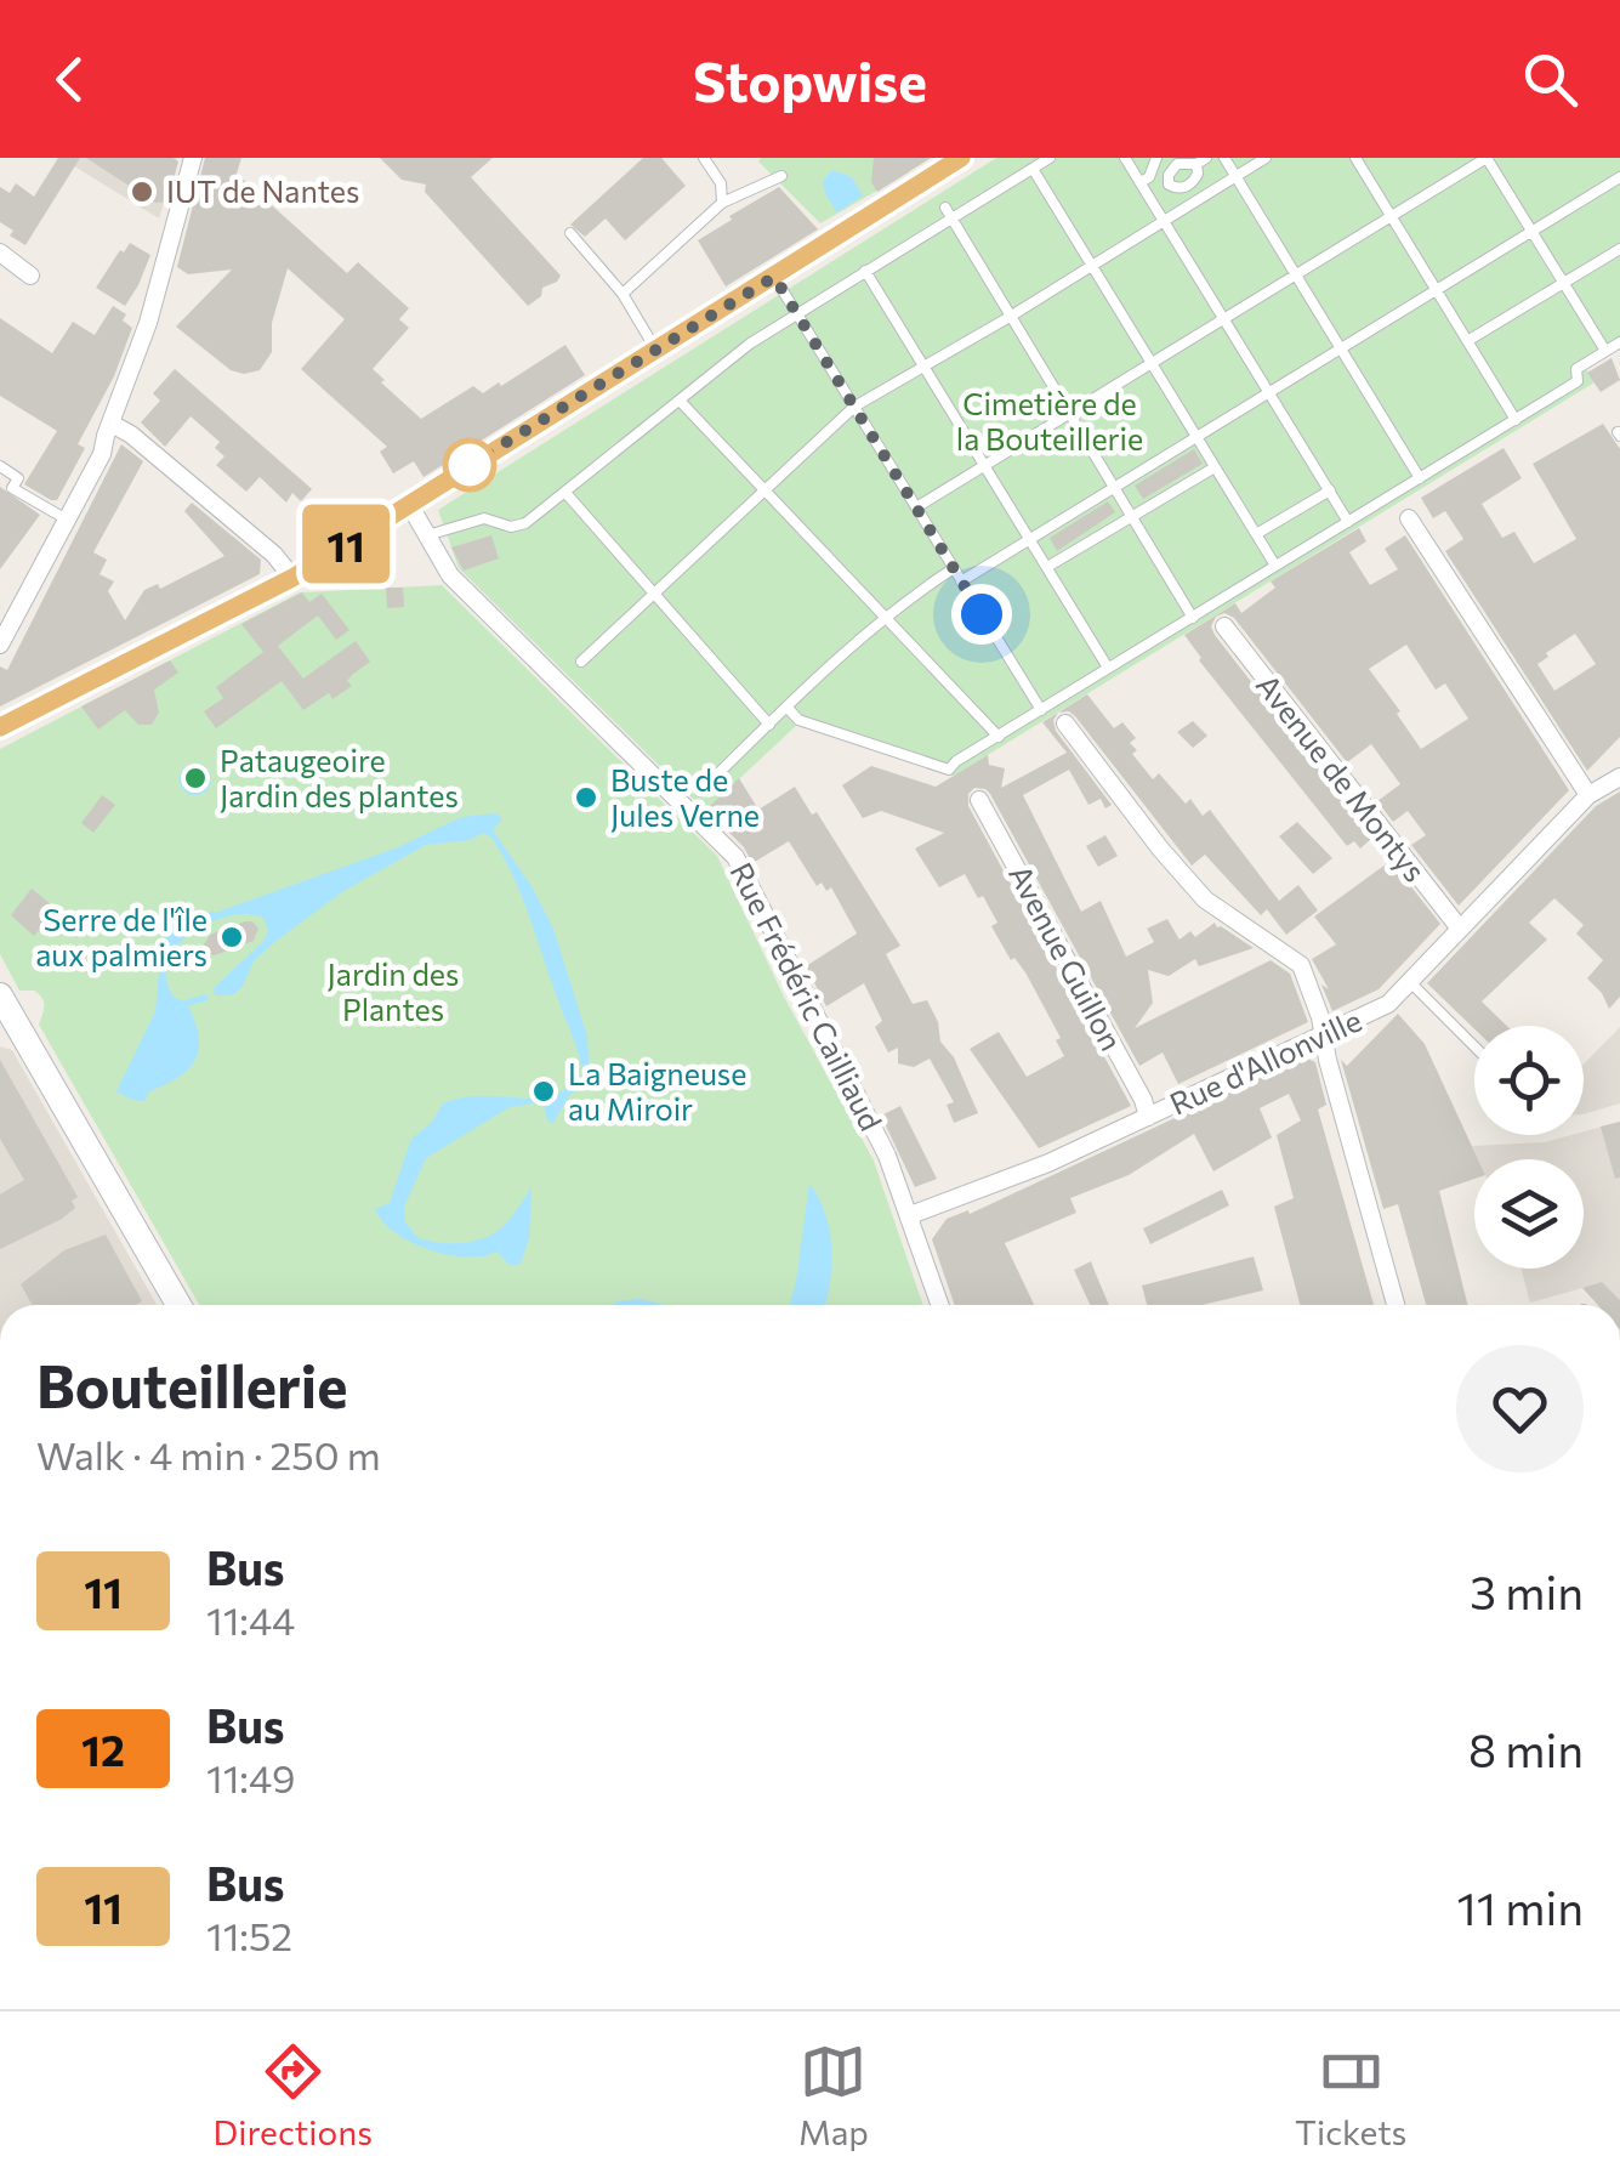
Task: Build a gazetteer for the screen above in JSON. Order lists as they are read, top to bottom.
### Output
{
  "streets": {
    "street": [
      "Avenue de Montys",
      "Avenue Guillon",
      "Rue Frédéric Cailliaud",
      "Rue d'Allonville"
    ]
  },
  "crossings": [
    ["Avenue de Montys", "Rue d'Allonville"],
    ["Avenue Guillon", "Rue d'Allonville"],
    ["Rue Frédéric Cailliaud", "Rue d'Allonville"]
  ],
  "parks": ["Cimetière de la Bouteillerie", "Jardin des Plantes"],
  "places": [
    "IUT de Nantes",
    "Pataugeoire Jardin des plantes",
    "Buste de Jules Verne",
    "Serre de l'île aux palmiers",
    "La Baigneuse au Miroir"
  ],
  "lines": ["bus line 11"],
  "page": {
    "header": "Stopwise",
    "on_map": "11",
    "heading": ["Bouteillerie", "Walk · 4 min · 250 m"],
    "list": [
      {
        "mark": "11",
        "name": "Bus",
        "note": "11:44",
        "value": "3 min"
      },
      {
        "mark": "12",
        "name": "Bus",
        "note": "11:49",
        "value": "8 min"
      },
      {
        "mark": "11",
        "name": "Bus",
        "note": "11:52",
        "value": "11 min"
      }
    ],
    "tabs": ["Directions", "Map", "Tickets"]
  }
}
